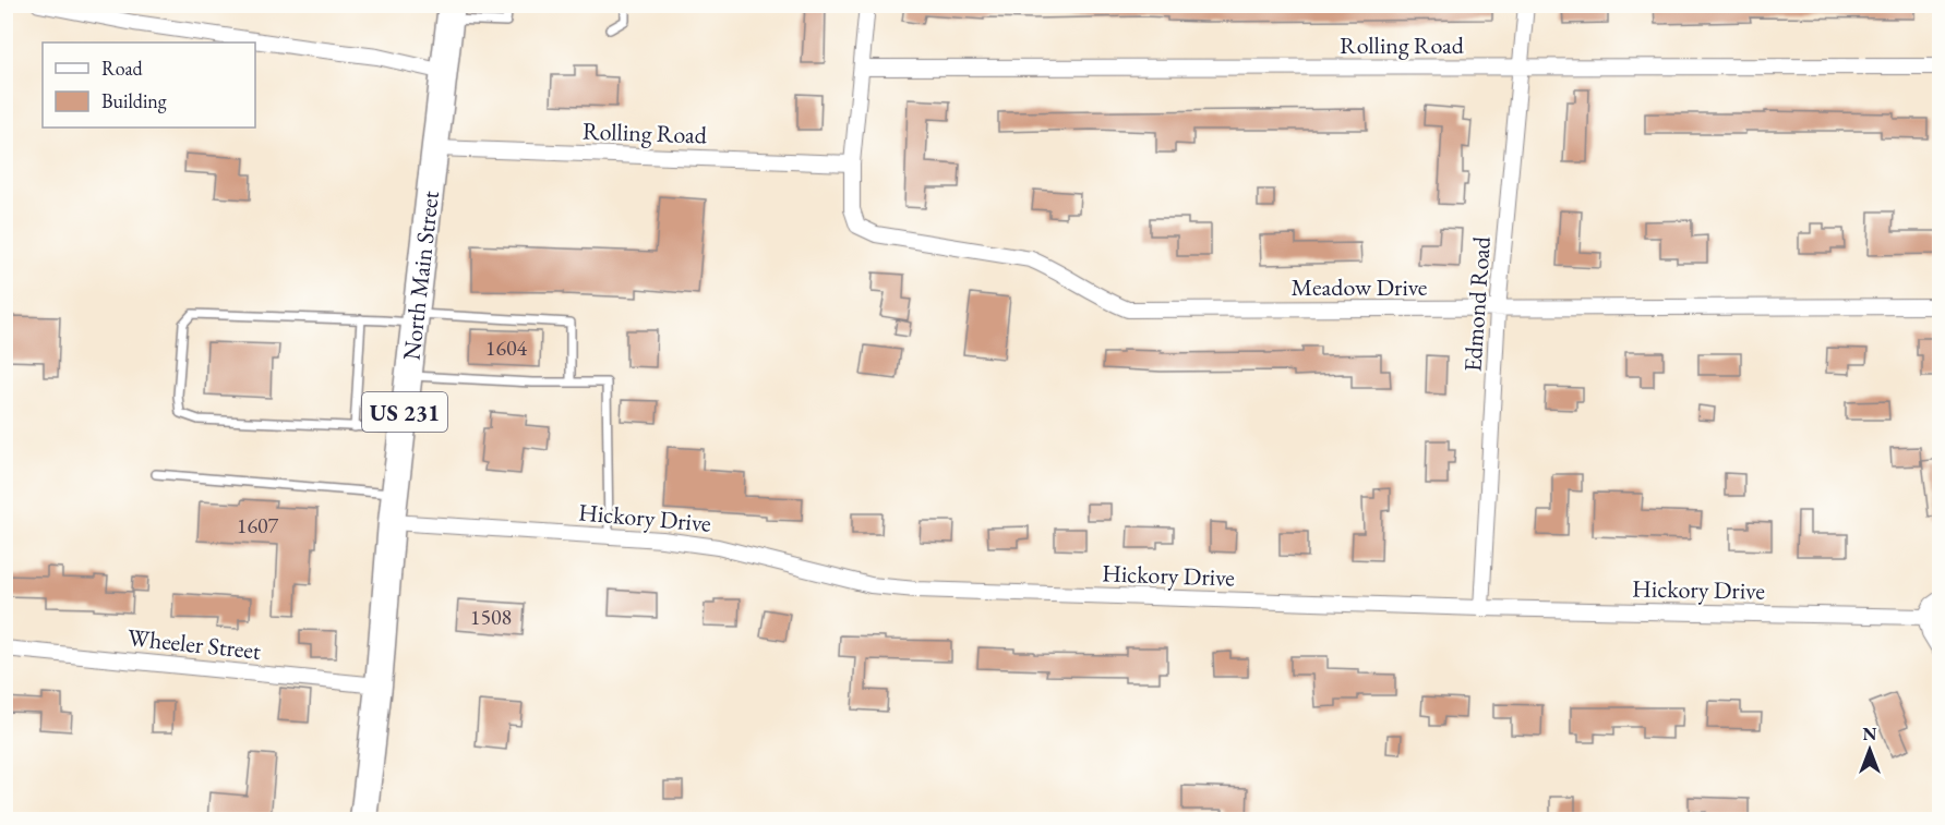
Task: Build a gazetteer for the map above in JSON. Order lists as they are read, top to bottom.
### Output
{
  "streets": {
    "highway": ["North Main Street", "US 231"],
    "street": [
      "Rolling Road",
      "Meadow Drive",
      "Edmond Road",
      "Hickory Drive",
      "Wheeler Street"
    ]
  },
  "crossings": [
    ["Rolling Road", "North Main Street"],
    ["Rolling Road", "Meadow Drive"],
    ["Rolling Road", "Edmond Road"],
    ["North Main Street", "Hickory Drive"],
    ["North Main Street", "Wheeler Street"],
    ["Meadow Drive", "Edmond Road"],
    ["Edmond Road", "Hickory Drive"]
  ],
  "house_numbers": ["1604", "1607", "1508"],
  "legend": ["Road", "Building"],
  "north": "top"
}
